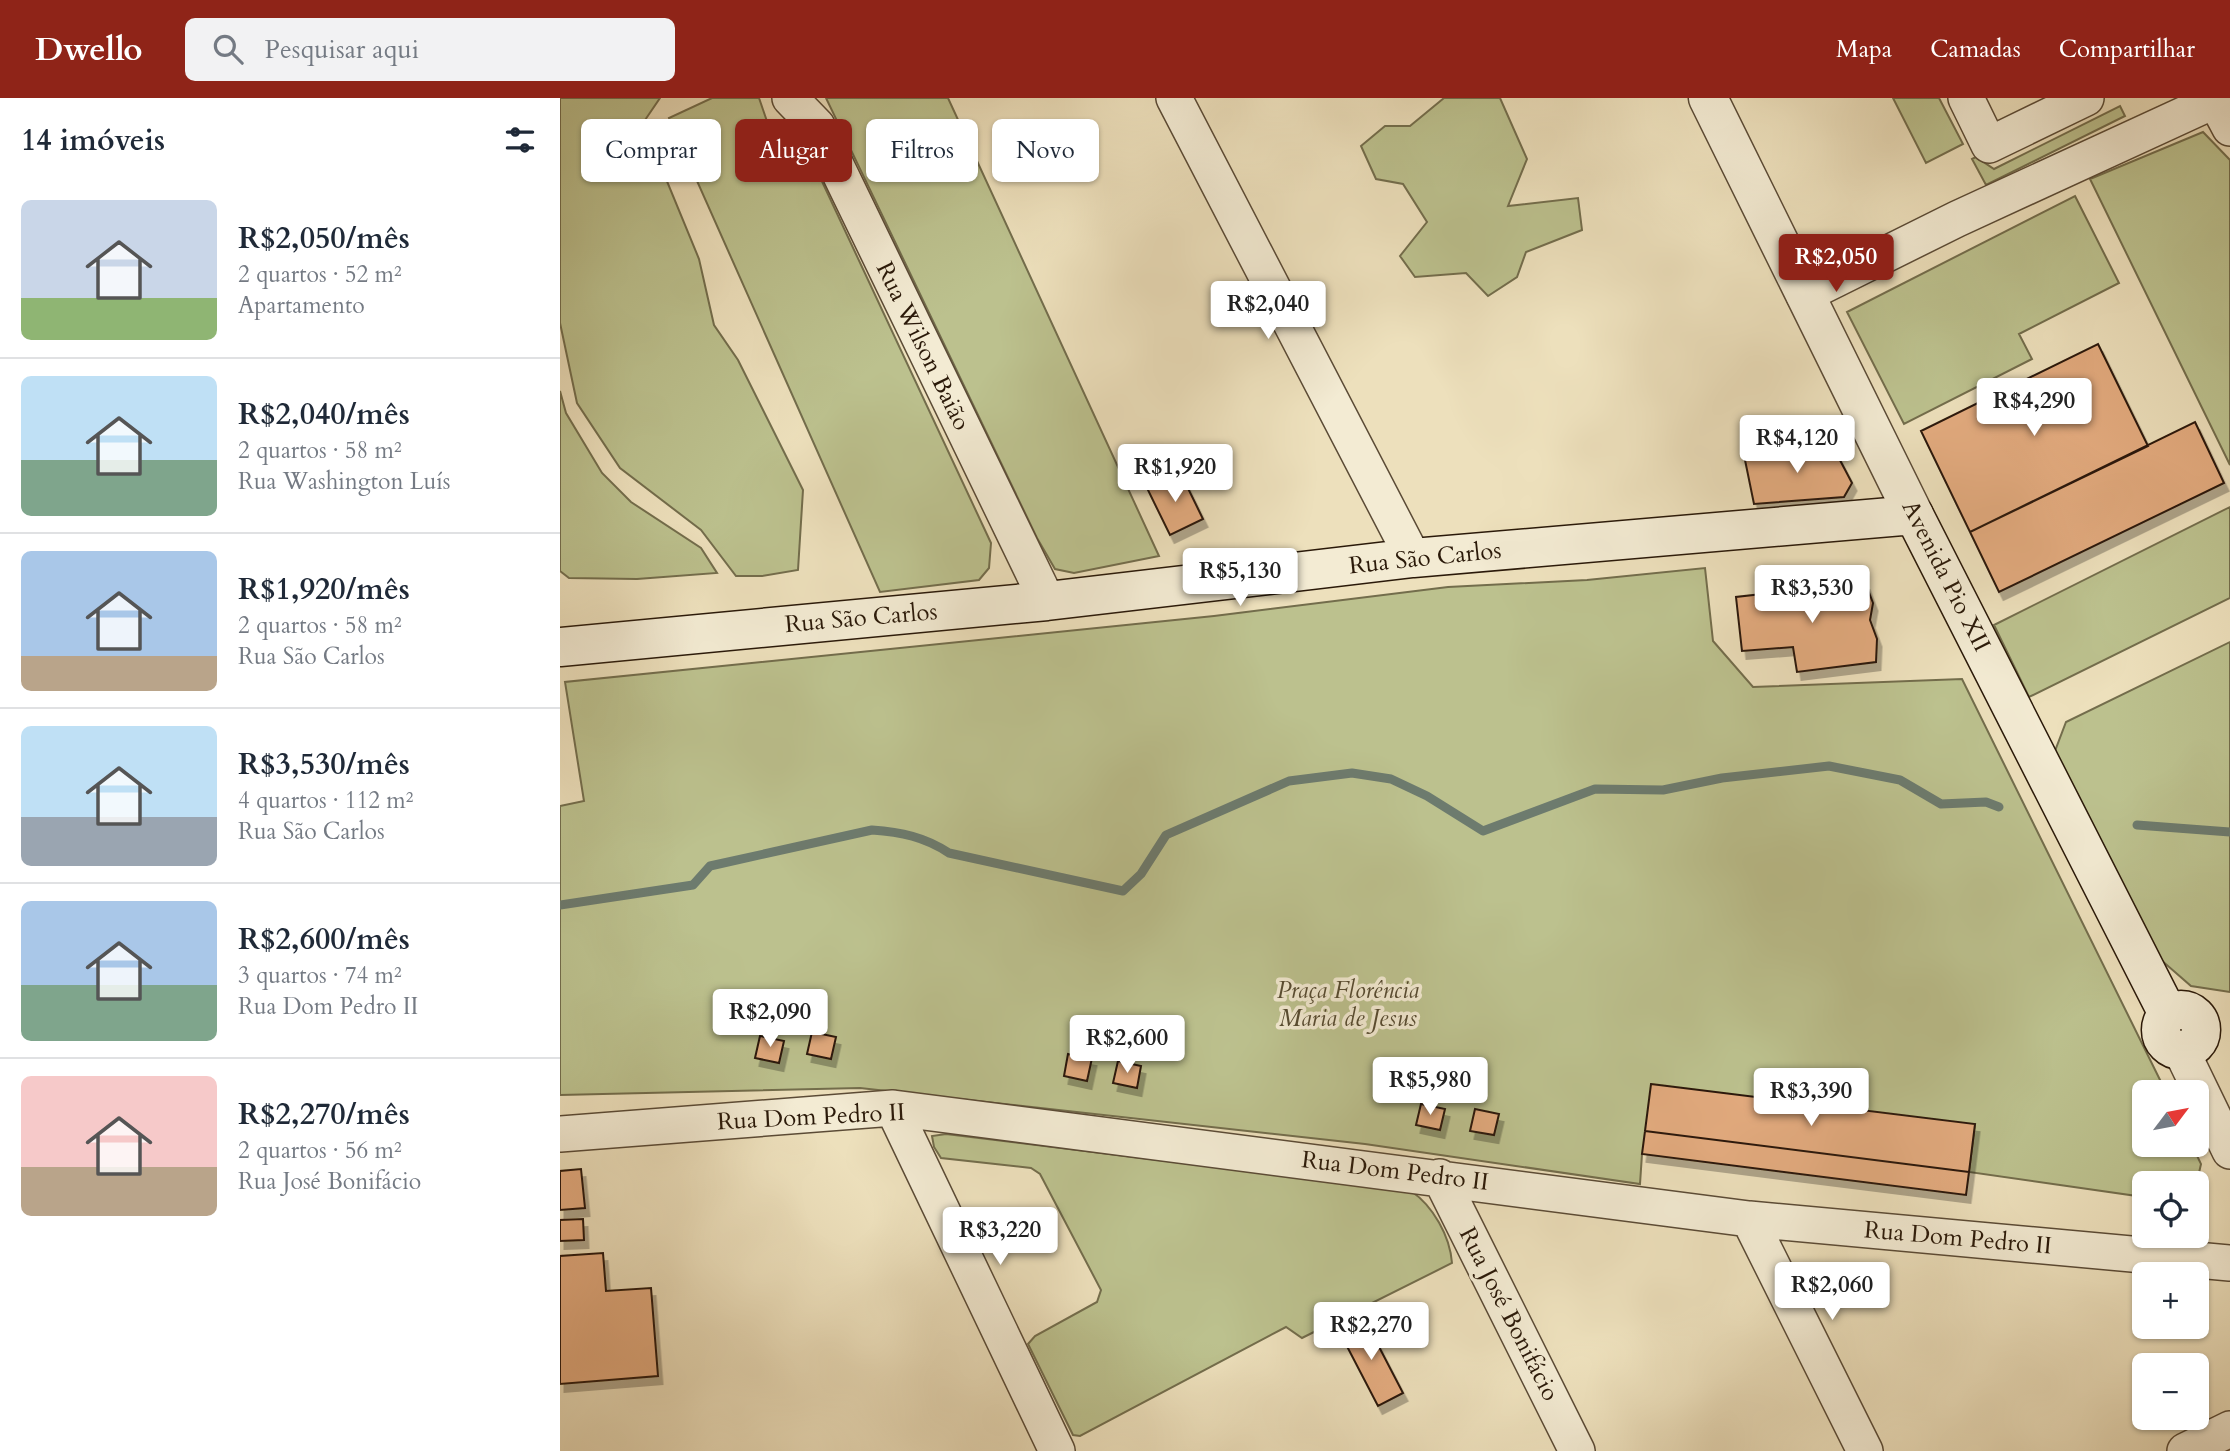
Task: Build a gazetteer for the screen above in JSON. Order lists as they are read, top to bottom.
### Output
{
  "streets": {
    "main road": ["Rua São Carlos", "Avenida Pio XII"],
    "street": ["Rua Wilson Baião", "Rua Dom Pedro II", "Rua José Bonifácio"]
  },
  "crossings": [
    ["Rua Wilson Baião", "Rua São Carlos"],
    ["Rua São Carlos", "Avenida Pio XII"],
    ["Rua Dom Pedro II", "Rua José Bonifácio"]
  ],
  "parks": ["Praça Florência Maria de Jesus"],
  "north": "top right",
  "page": {
    "header": "Dwello",
    "search": "Pesquisar aqui",
    "nav": ["Mapa", "Camadas", "Compartilhar"],
    "heading": "14 imóveis",
    "chip": [
      "Comprar",
      "Alugar",
      "Filtros",
      "Novo"
    ],
    "list": [
      {
        "name": "R$2,050/mês",
        "note": "2 quartos · 52 m² · Apartamento"
      },
      {
        "name": "R$2,040/mês",
        "note": "2 quartos · 58 m² · Rua Washington Luís"
      },
      {
        "name": "R$1,920/mês",
        "note": "2 quartos · 58 m² · Rua São Carlos"
      },
      {
        "name": "R$3,530/mês",
        "note": "4 quartos · 112 m² · Rua São Carlos"
      },
      {
        "name": "R$2,600/mês",
        "note": "3 quartos · 74 m² · Rua Dom Pedro II"
      },
      {
        "name": "R$2,270/mês",
        "note": "2 quartos · 56 m² · Rua José Bonifácio"
      }
    ],
    "price": [
      "R$2,050",
      "R$2,040",
      "R$4,290",
      "R$4,120",
      "R$1,920",
      "R$5,130",
      "R$3,530",
      "R$2,090",
      "R$2,600",
      "R$5,980",
      "R$3,390",
      "R$3,220",
      "R$2,060",
      "R$2,270"
    ],
    "map_buttons": ["+", "−"]
  }
}
